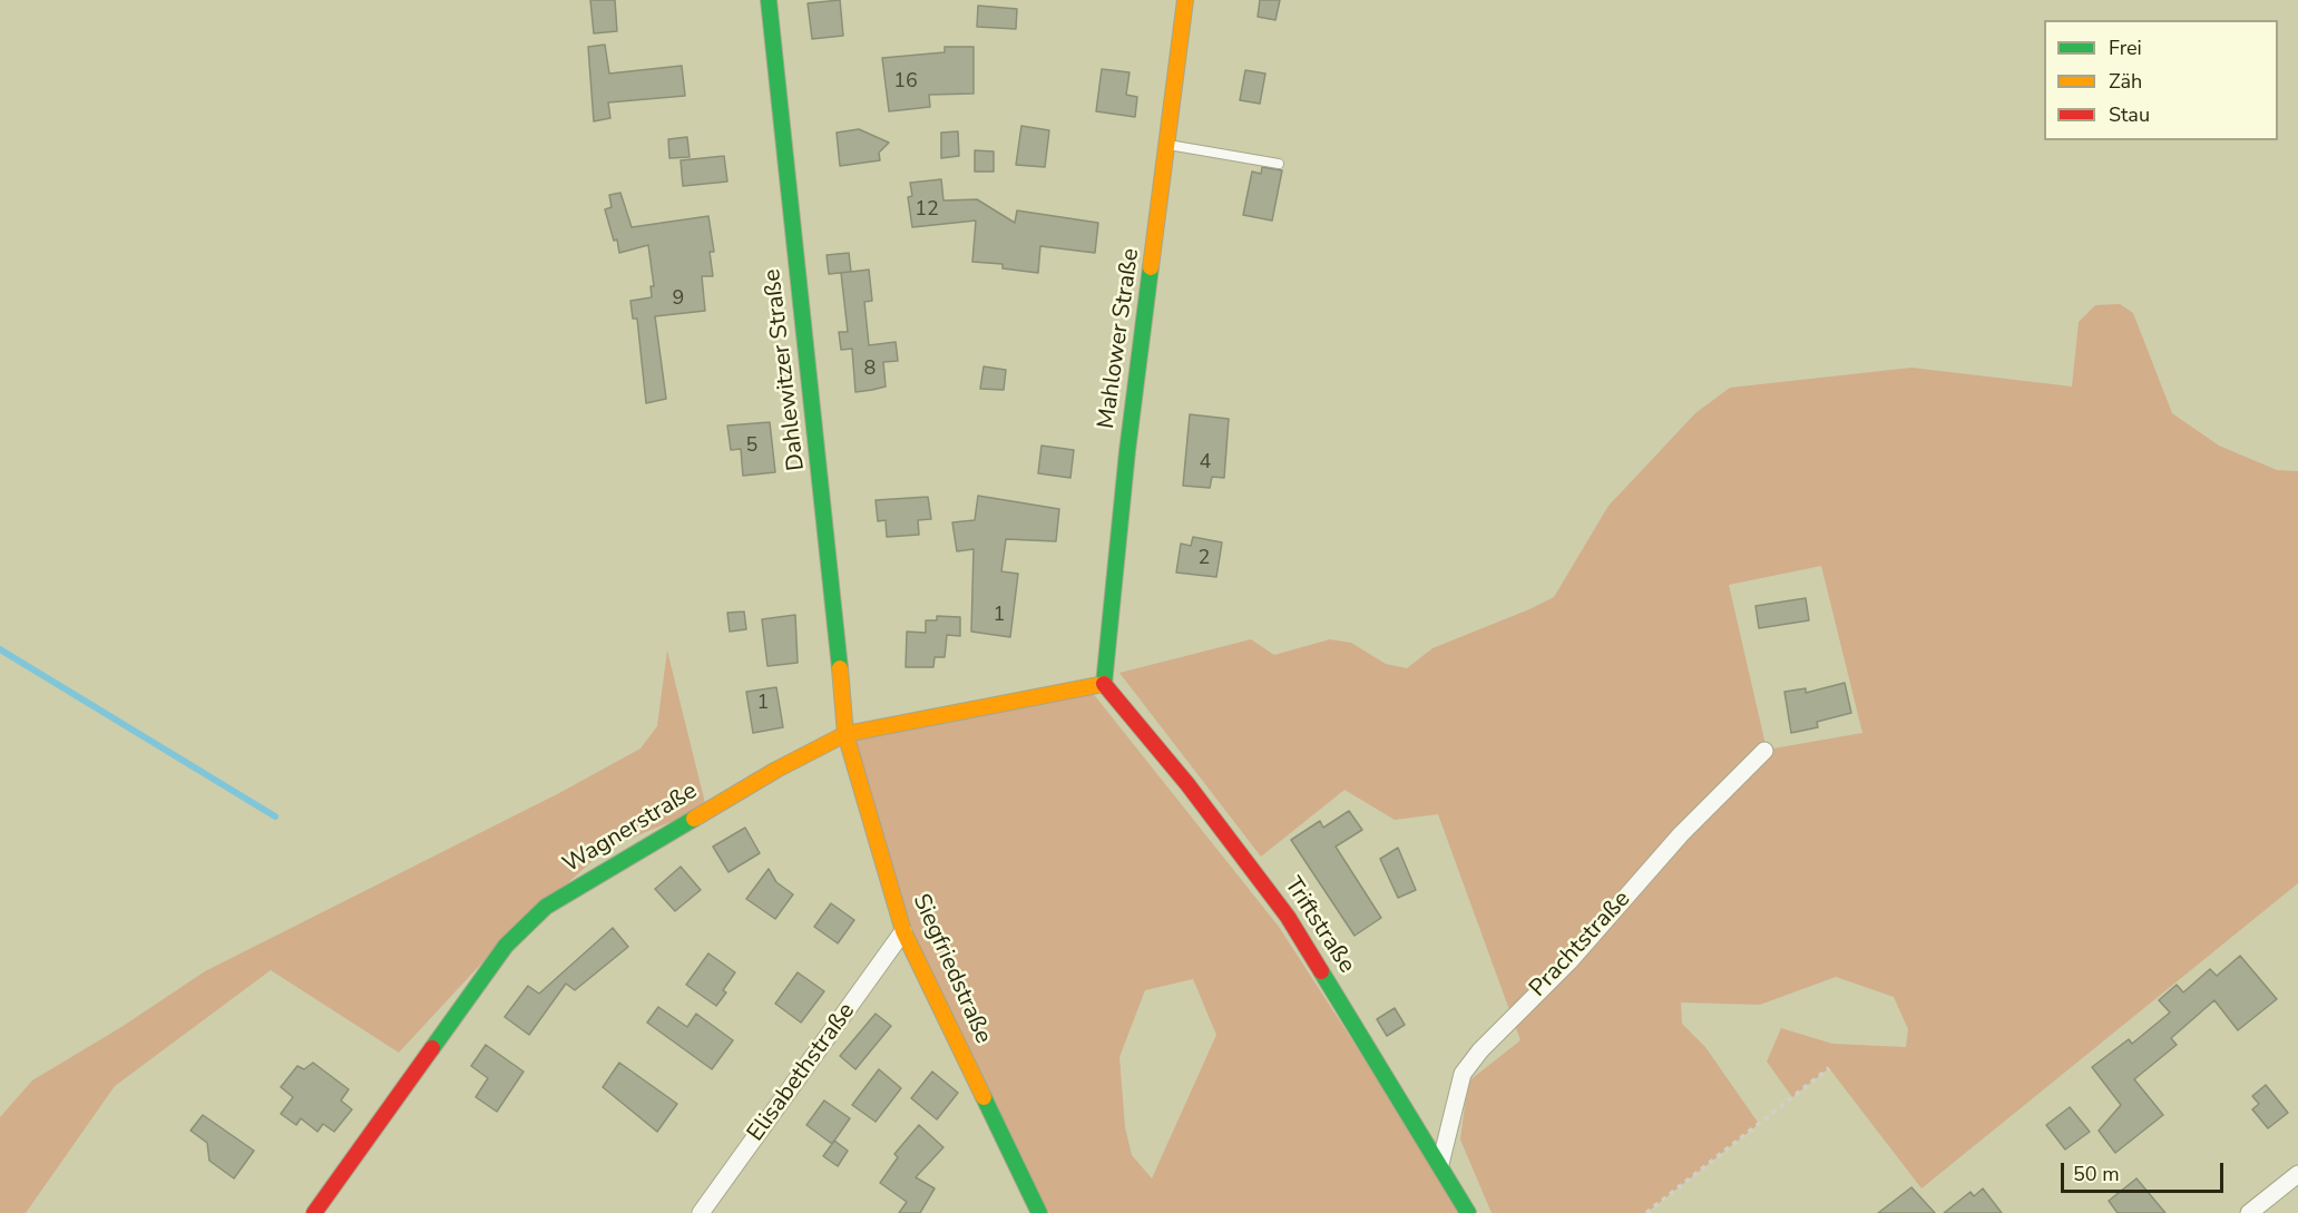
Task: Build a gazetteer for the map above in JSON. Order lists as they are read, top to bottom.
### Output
{
  "streets": {
    "street": [
      "Mahlower Straße",
      "Dahlewitzer Straße",
      "Wagnerstraße",
      "Triftstraße",
      "Prachtstraße",
      "Siegfriedstraße",
      "Elisabethstraße"
    ]
  },
  "crossings": [
    ["Mahlower Straße", "Wagnerstraße"],
    ["Mahlower Straße", "Triftstraße"],
    ["Dahlewitzer Straße", "Wagnerstraße"],
    ["Dahlewitzer Straße", "Siegfriedstraße"],
    ["Wagnerstraße", "Triftstraße"],
    ["Wagnerstraße", "Siegfriedstraße"],
    ["Triftstraße", "Prachtstraße"],
    ["Siegfriedstraße", "Elisabethstraße"]
  ],
  "house_numbers": [
    "16",
    "12",
    "9",
    "8",
    "5",
    "4",
    "2",
    "1",
    "1"
  ],
  "legend": ["Frei", "Zäh", "Stau"],
  "scale_bar": "50 m"
}
